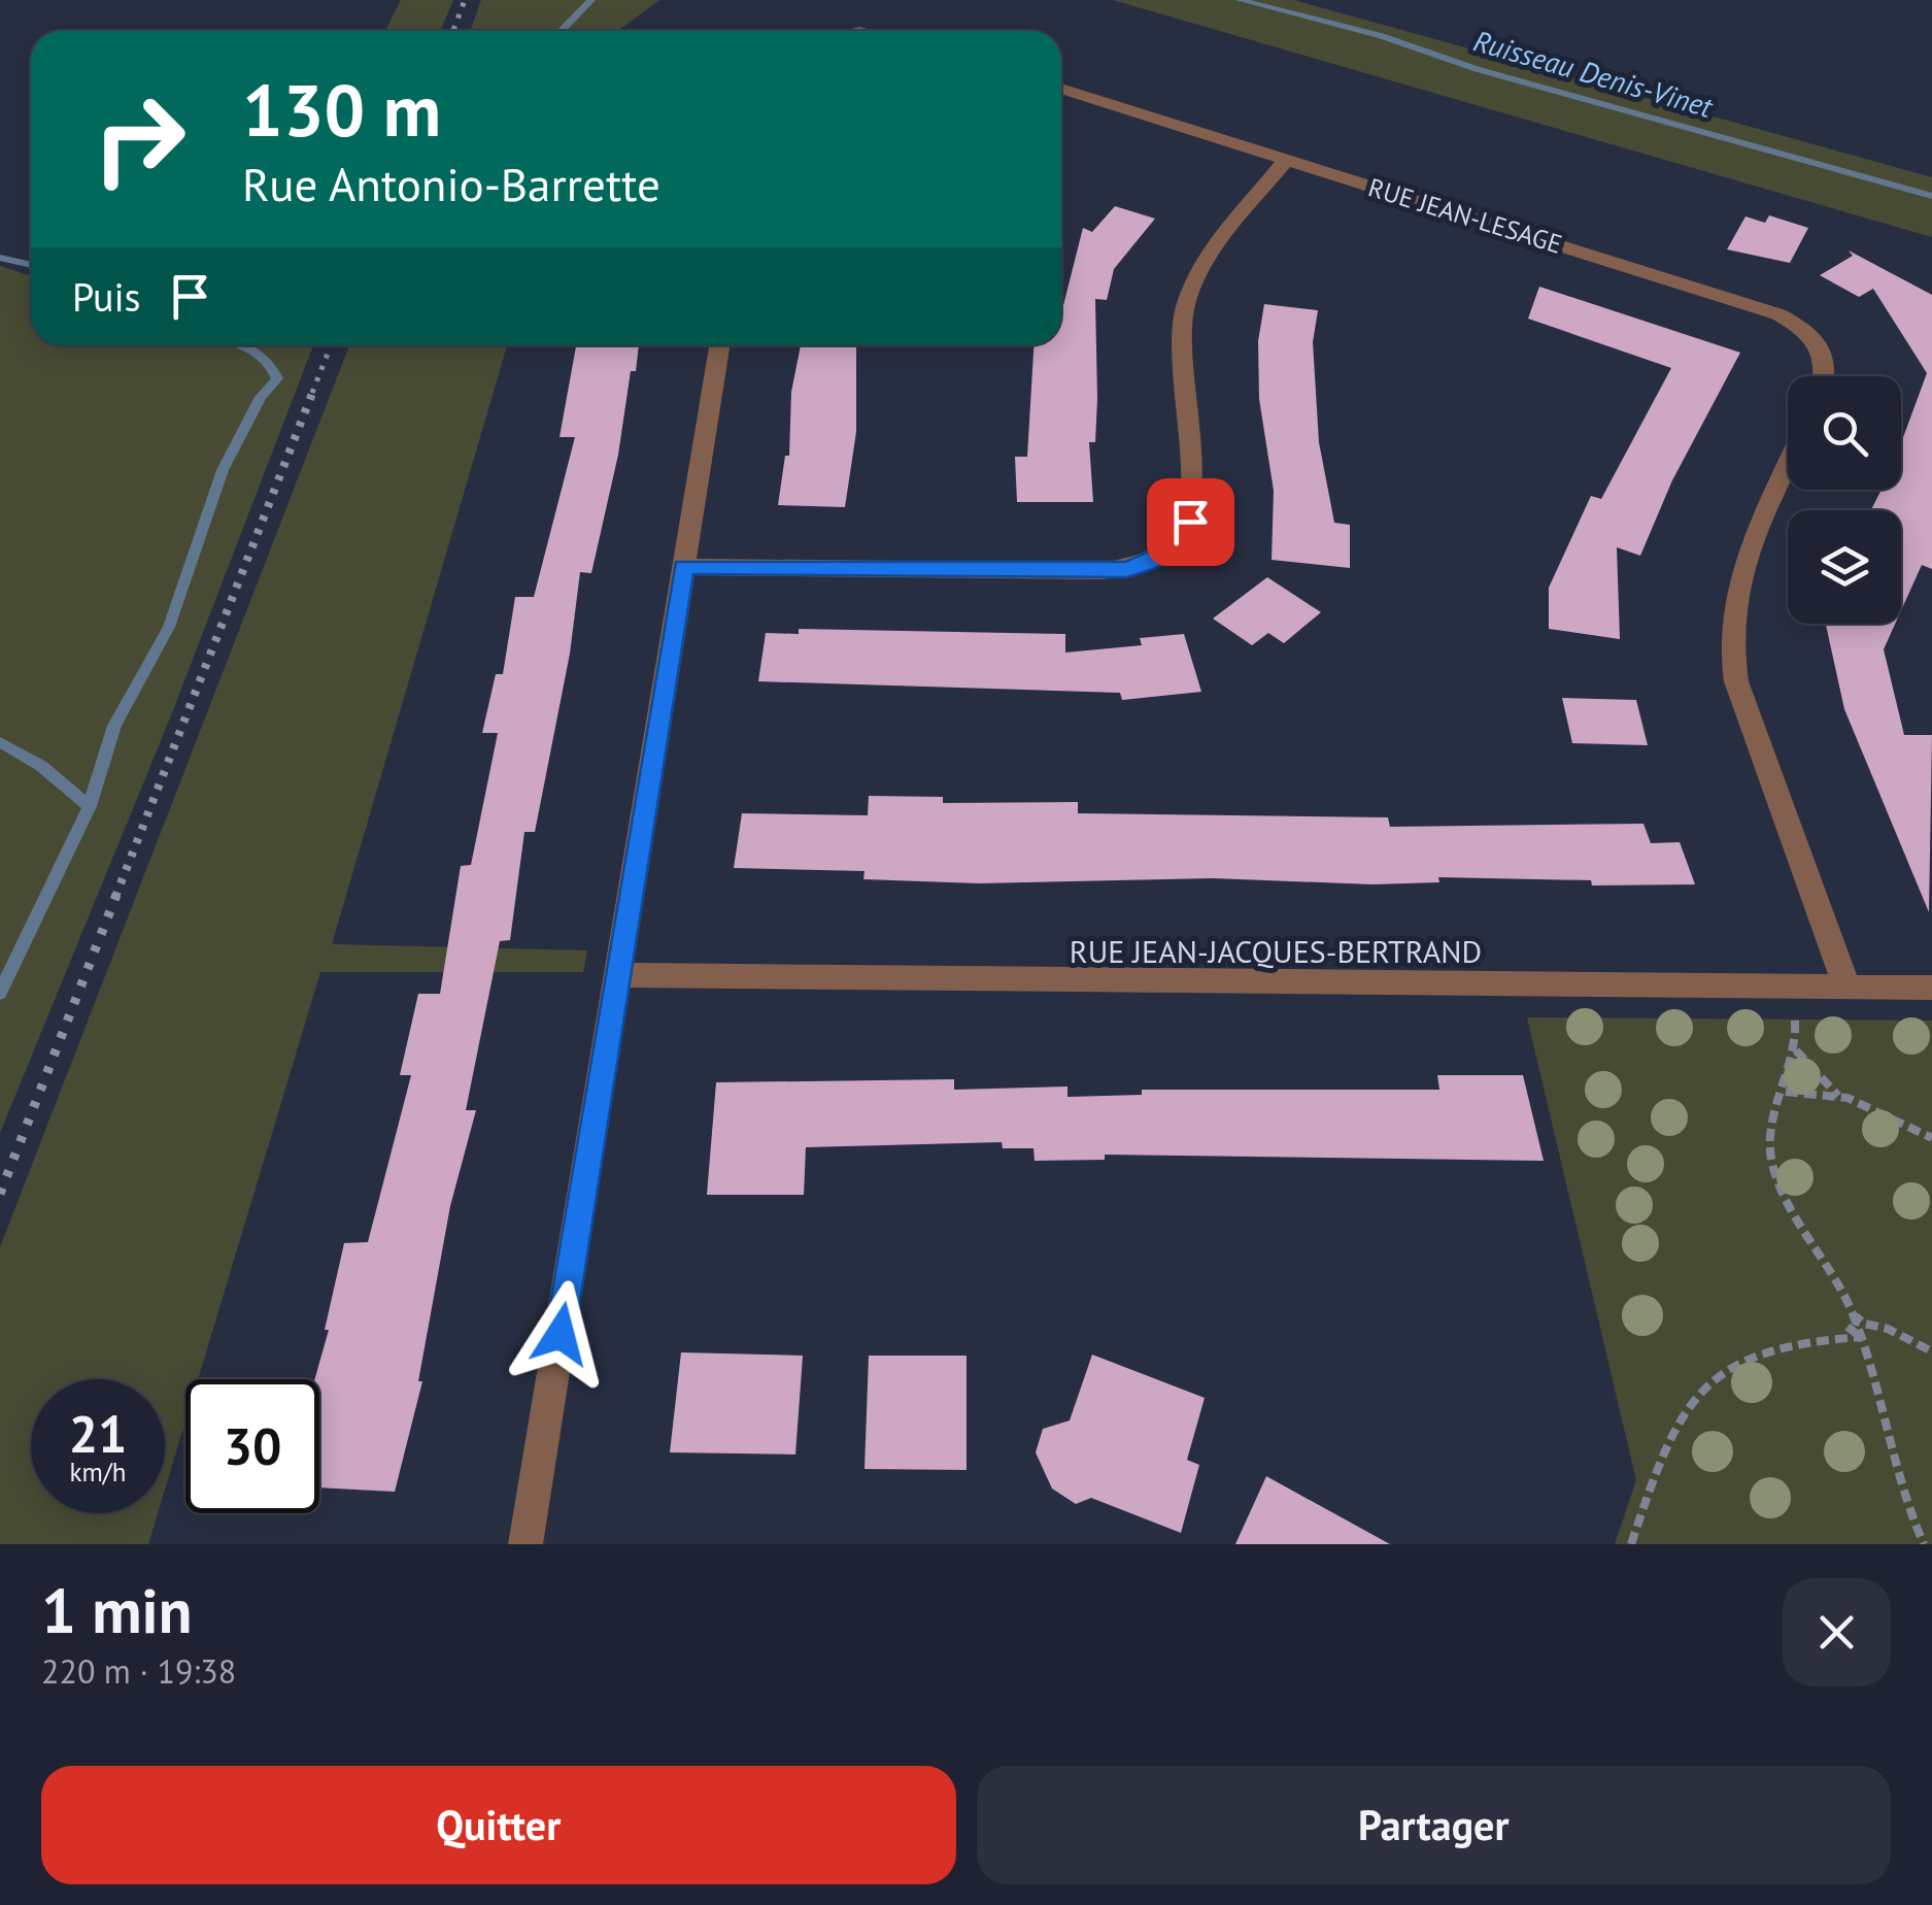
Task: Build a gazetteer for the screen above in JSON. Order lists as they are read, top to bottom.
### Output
{
  "streets": {
    "street": ["RUE JEAN-LESAGE", "RUE JEAN-JACQUES-BERTRAND"]
  },
  "water": ["Ruisseau Denis-Vinet"],
  "page": {
    "turn": ["130 m", "Rue Antonio-Barrette"],
    "then": "Puis",
    "speed": "21 km/h",
    "limit": "30",
    "heading": ["1 min", "220 m · 19:38"],
    "buttons": ["Quitter", "Partager"]
  }
}
